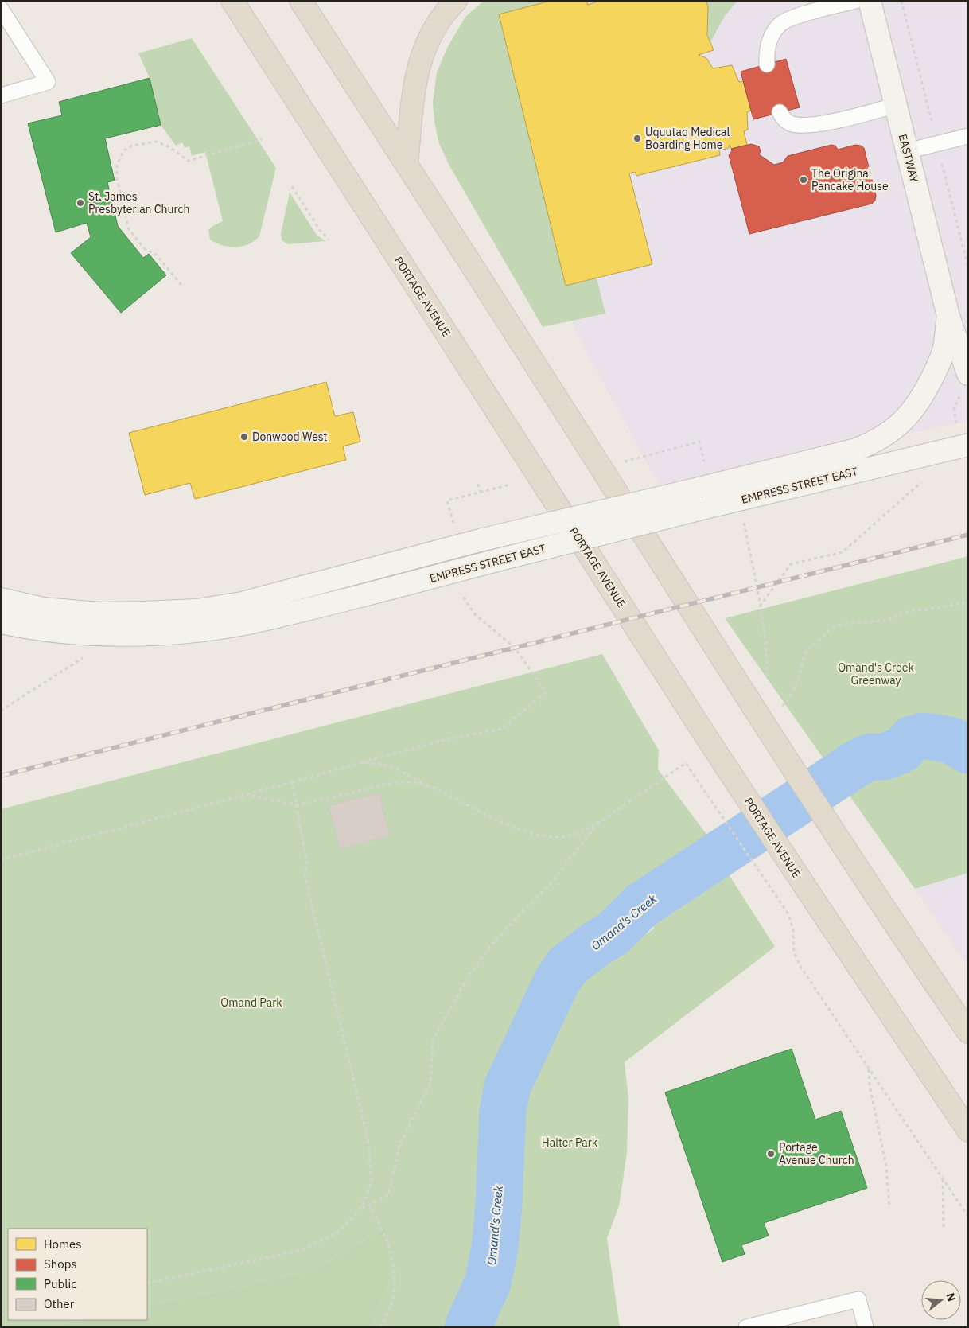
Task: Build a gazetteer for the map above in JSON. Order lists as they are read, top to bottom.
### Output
{
  "streets": {
    "highway": ["PORTAGE AVENUE"],
    "main road": ["EASTWAY", "EMPRESS STREET EAST"]
  },
  "crossings": [
    ["EASTWAY", "EMPRESS STREET EAST"]
  ],
  "water": ["Omand's Creek"],
  "parks": ["Omand's Creek Greenway", "Omand Park", "Halter Park"],
  "places": [
    "Uquutaq Medical Boarding Home",
    "The Original Pancake House",
    "St. James Presbyterian Church",
    "Donwood West",
    "Portage Avenue Church"
  ],
  "legend": [
    "Homes",
    "Shops",
    "Public",
    "Other"
  ],
  "north": "right"
}
